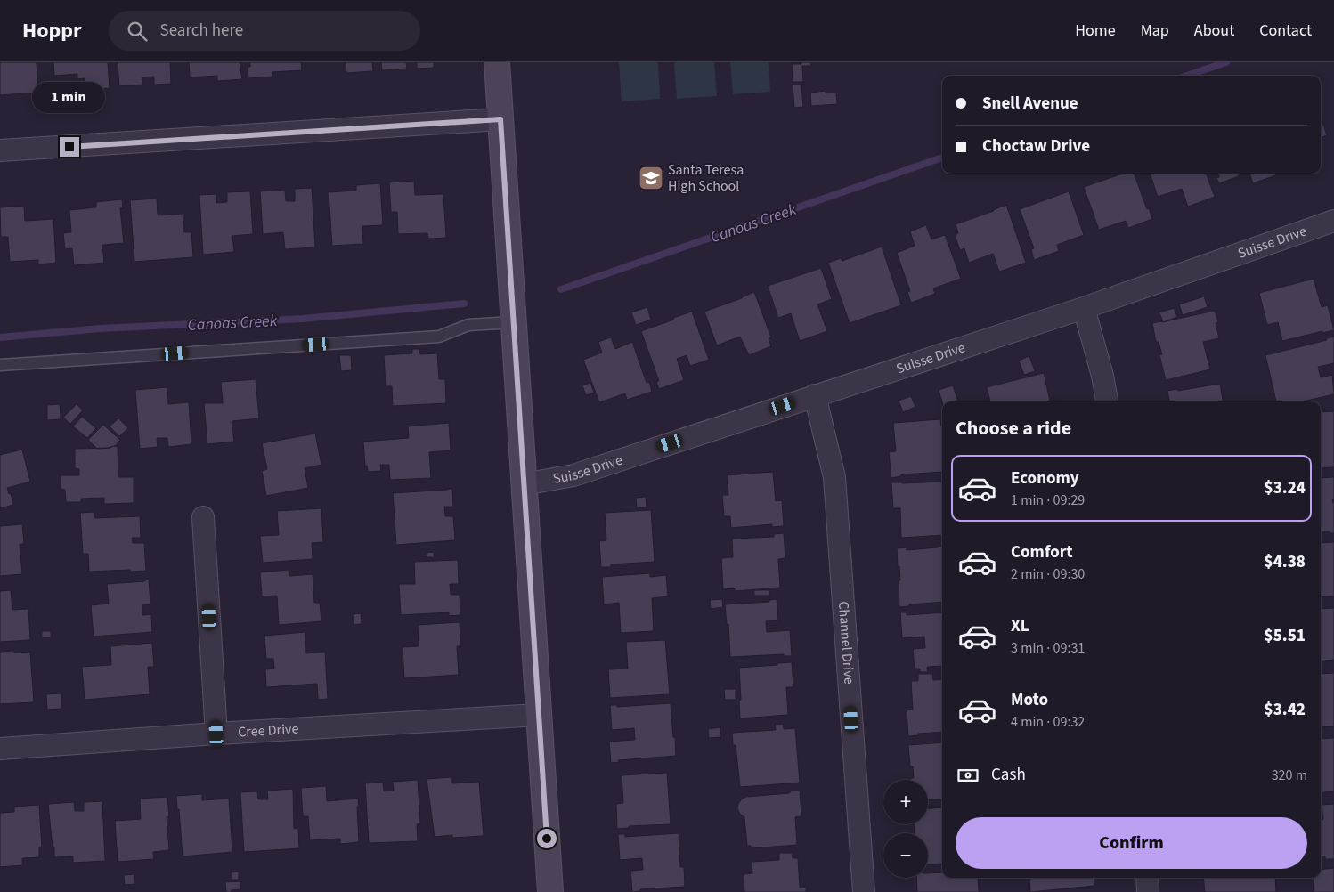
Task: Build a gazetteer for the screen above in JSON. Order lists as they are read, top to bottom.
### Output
{
  "streets": {
    "street": ["Suisse Drive", "Channel Drive", "Cree Drive"]
  },
  "crossings": [
    ["Suisse Drive", "Channel Drive"]
  ],
  "water": ["Canoas Creek"],
  "places": {
    "school or university": ["Santa Teresa High School"]
  },
  "page": {
    "header": "Hoppr",
    "search": "Search here",
    "nav": [
      "Home",
      "Map",
      "About",
      "Contact"
    ],
    "banner": ["Snell Avenue", "Choctaw Drive"],
    "bubble": "1 min",
    "heading": "Choose a ride",
    "list": [
      {
        "name": "Economy",
        "note": "1 min · 09:29",
        "value": "$3.24"
      },
      {
        "name": "Comfort",
        "note": "2 min · 09:30",
        "value": "$4.38"
      },
      {
        "name": "XL",
        "note": "3 min · 09:31",
        "value": "$5.51"
      },
      {
        "name": "Moto",
        "note": "4 min · 09:32",
        "value": "$3.42"
      }
    ],
    "pay": ["Cash", "320 m"],
    "map_buttons": ["+", "−"],
    "buttons": "Confirm"
  }
}
